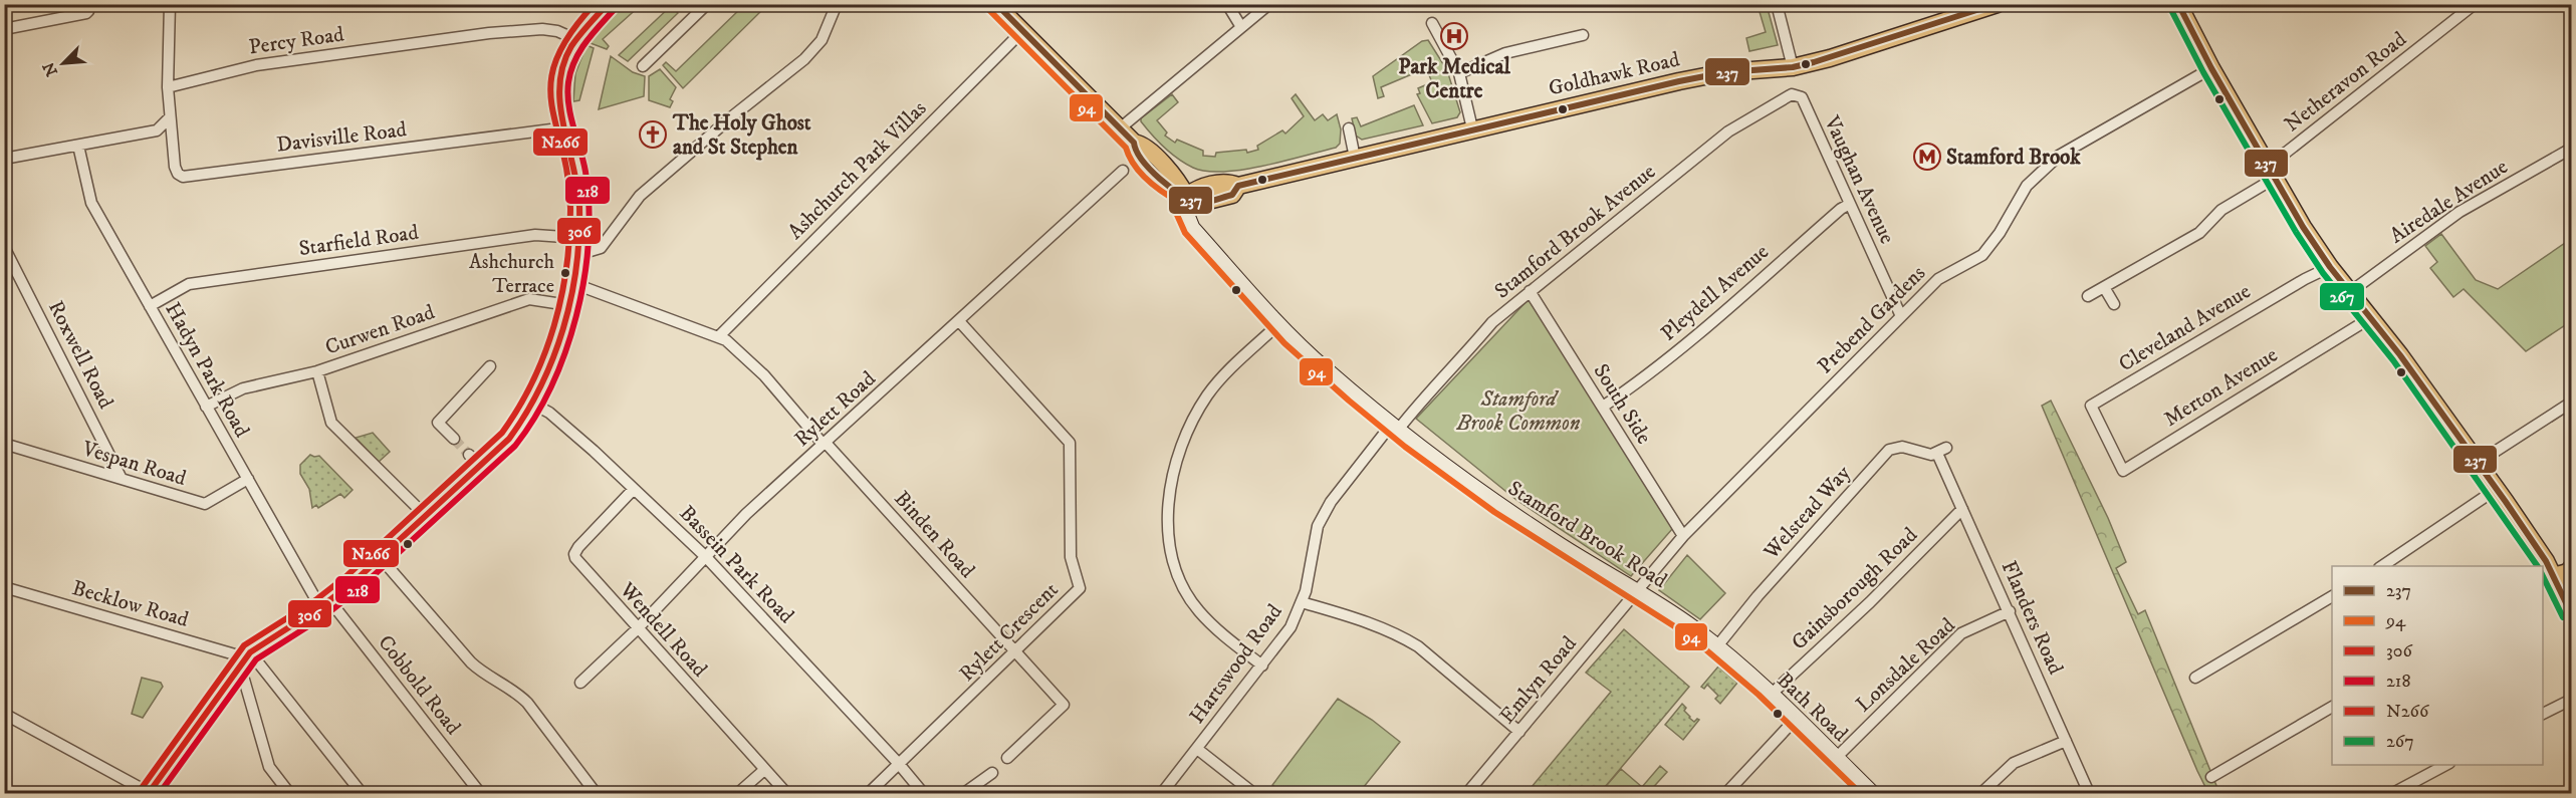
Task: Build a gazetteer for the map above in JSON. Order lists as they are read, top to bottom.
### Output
{
  "streets": {
    "main road": ["Goldhawk Road", "Stamford Brook Road", "Bath Road"],
    "street": [
      "Percy Road",
      "Netheravon Road",
      "Davisville Road",
      "Ashchurch Park Villas",
      "Vaughan Avenue",
      "Airedale Avenue",
      "Stamford Brook Avenue",
      "Starfield Road",
      "Pleydell Avenue",
      "Prebend Gardens",
      "Cleveland Avenue",
      "Curwen Road",
      "Roxwell Road",
      "Hadyn Park Road",
      "Merton Avenue",
      "South Side",
      "Rylett Road",
      "Vespan Road",
      "Welstead Way",
      "Binden Road",
      "Bassein Park Road",
      "Gainsborough Road",
      "Becklow Road",
      "Flanders Road",
      "Wendell Road",
      "Rylett Crescent",
      "Hartswood Road",
      "Lonsdale Road",
      "Emlyn Road",
      "Cobbold Road"
    ]
  },
  "crossings": [
    ["Goldhawk Road", "Stamford Brook Road"],
    ["Vaughan Avenue", "Stamford Brook Avenue"],
    ["Vaughan Avenue", "Pleydell Avenue"],
    ["Vaughan Avenue", "Prebend Gardens"],
    ["Stamford Brook Avenue", "South Side"],
    ["Stamford Brook Avenue", "Stamford Brook Road"],
    ["Stamford Brook Avenue", "Hartswood Road"],
    ["Starfield Road", "Hadyn Park Road"],
    ["Pleydell Avenue", "South Side"],
    ["Prebend Gardens", "South Side"],
    ["Prebend Gardens", "Stamford Brook Road"],
    ["Prebend Gardens", "Emlyn Road"],
    ["Cleveland Avenue", "Merton Avenue"],
    ["Curwen Road", "Hadyn Park Road"],
    ["Roxwell Road", "Vespan Road"],
    ["Hadyn Park Road", "Vespan Road"],
    ["Hadyn Park Road", "Cobbold Road"],
    ["Rylett Road", "Binden Road"],
    ["Rylett Road", "Bassein Park Road"],
    ["Rylett Road", "Wendell Road"],
    ["Rylett Road", "Rylett Crescent"],
    ["Welstead Way", "Stamford Brook Road"],
    ["Welstead Way", "Bath Road"],
    ["Binden Road", "Rylett Crescent"],
    ["Stamford Brook Road", "Hartswood Road"],
    ["Stamford Brook Road", "Emlyn Road"],
    ["Stamford Brook Road", "Bath Road"],
    ["Bassein Park Road", "Wendell Road"],
    ["Bassein Park Road", "Rylett Crescent"],
    ["Gainsborough Road", "Flanders Road"],
    ["Gainsborough Road", "Bath Road"],
    ["Flanders Road", "Lonsdale Road"],
    ["Lonsdale Road", "Bath Road"]
  ],
  "parks": ["Stamford Brook Common"],
  "places": {
    "hospital": ["Park Medical Centre"],
    "church": ["The Holy Ghost and St Stephen"],
    "metro station": ["Stamford Brook"],
    "other": ["Ashchurch Terrace"]
  },
  "lines": [
    "transit line 237",
    "transit line 306",
    "transit line N266",
    "transit line 267",
    "transit line 94",
    "transit line 218"
  ],
  "legend": [
    "237",
    "94",
    "306",
    "218",
    "N266",
    "267"
  ],
  "north": "bottom left"
}
